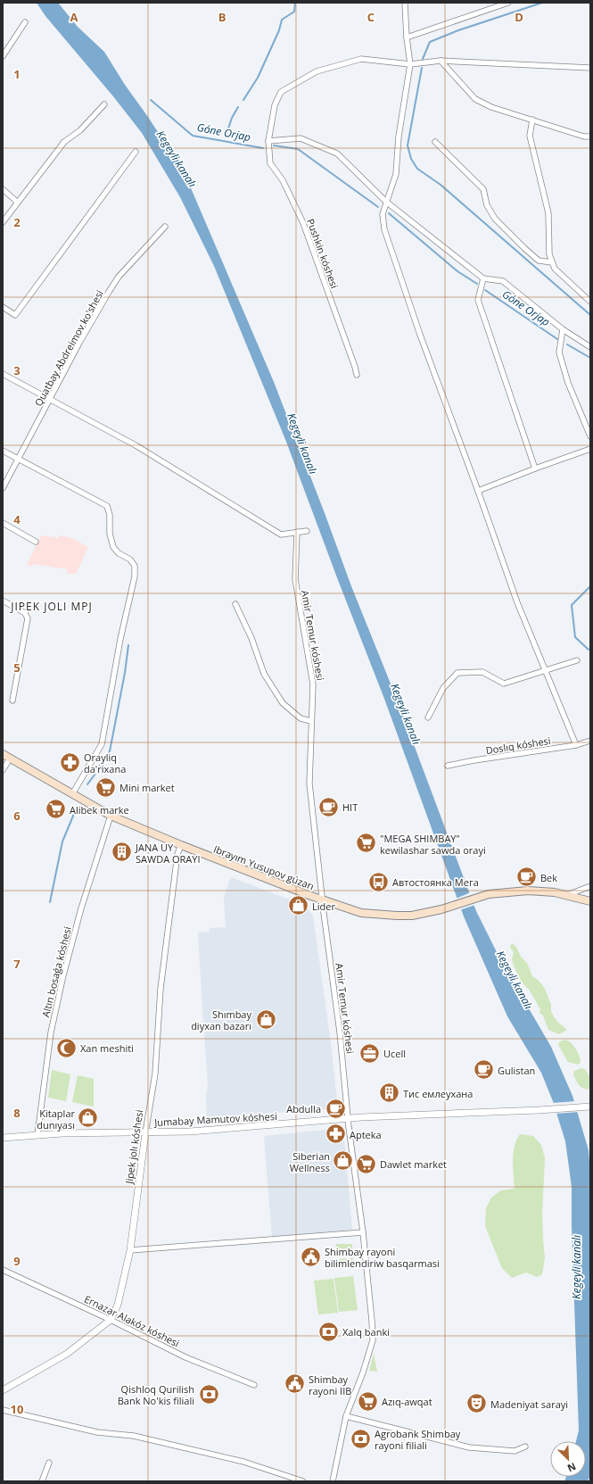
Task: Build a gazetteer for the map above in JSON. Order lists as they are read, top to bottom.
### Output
{
  "streets": {
    "main road": ["Ibrayım Yusupov gúzarı"],
    "street": [
      "Pushkin kóshesi",
      "Quatbay Abdreimov ko'shesi",
      "Amir Temur kóshesi",
      "Doslıq kóshesi",
      "Altın bosaǵa kóshesi",
      "Jumabay Mamutov kóshesi",
      "Jipek jolı kóshesi",
      "Ernazar Alakóz kóshesi"
    ]
  },
  "crossings": [
    ["Amir Temur kóshesi", "Ibrayım Yusupov gúzarı"],
    ["Amir Temur kóshesi", "Jumabay Mamutov kóshesi"],
    ["Ibrayım Yusupov gúzarı", "Altın bosaǵa kóshesi"],
    ["Ibrayım Yusupov gúzarı", "Jipek jolı kóshesi"],
    ["Altın bosaǵa kóshesi", "Jumabay Mamutov kóshesi"],
    ["Jumabay Mamutov kóshesi", "Jipek jolı kóshesi"],
    ["Jipek jolı kóshesi", "Ernazar Alakóz kóshesi"]
  ],
  "districts": ["JIPEK JOLI MPJ"],
  "water": ["Góne Orjap", "Kegeyli kanalı"],
  "places": {
    "pharmacy": ["Orayliq da'rixana", "Apteka"],
    "supermarket": [
      "Mini market",
      "Alibek marke",
      "\"MEGA SHIMBAY\" kewilashar sawda orayi",
      "Dawlet market",
      "Azıq-awqat"
    ],
    "cafe": [
      "HIT",
      "Bek",
      "Gulistan",
      "Abdulla"
    ],
    "building": ["JANA UY SAWDA ORAYI", "Тис емлеухана"],
    "bus stop": ["Автостоянка Мега"],
    "shop": [
      "Lider",
      "Shımbay diyxan bazarı",
      "Kitaplar dunıyası",
      "Siberian Wellness"
    ],
    "mosque": ["Xan meshiti"],
    "office": ["Ucell"],
    "public building": ["Shimbay rayoni bilimlendiriw basqarmasi", "Shimbay rayoni IIB"],
    "bank": ["Xalq banki", "Qishloq Qurilish Bank No'kis filiali", "Agrobank Shimbay rayoni filiali"],
    "theatre": ["Madeniyat sarayi"]
  },
  "north": "bottom right",
  "grid": {
    "columns": [
      "A",
      "B",
      "C",
      "D"
    ],
    "rows": [
      "1",
      "2",
      "3",
      "4",
      "5",
      "6",
      "7",
      "8",
      "9",
      "10"
    ]
  }
}
